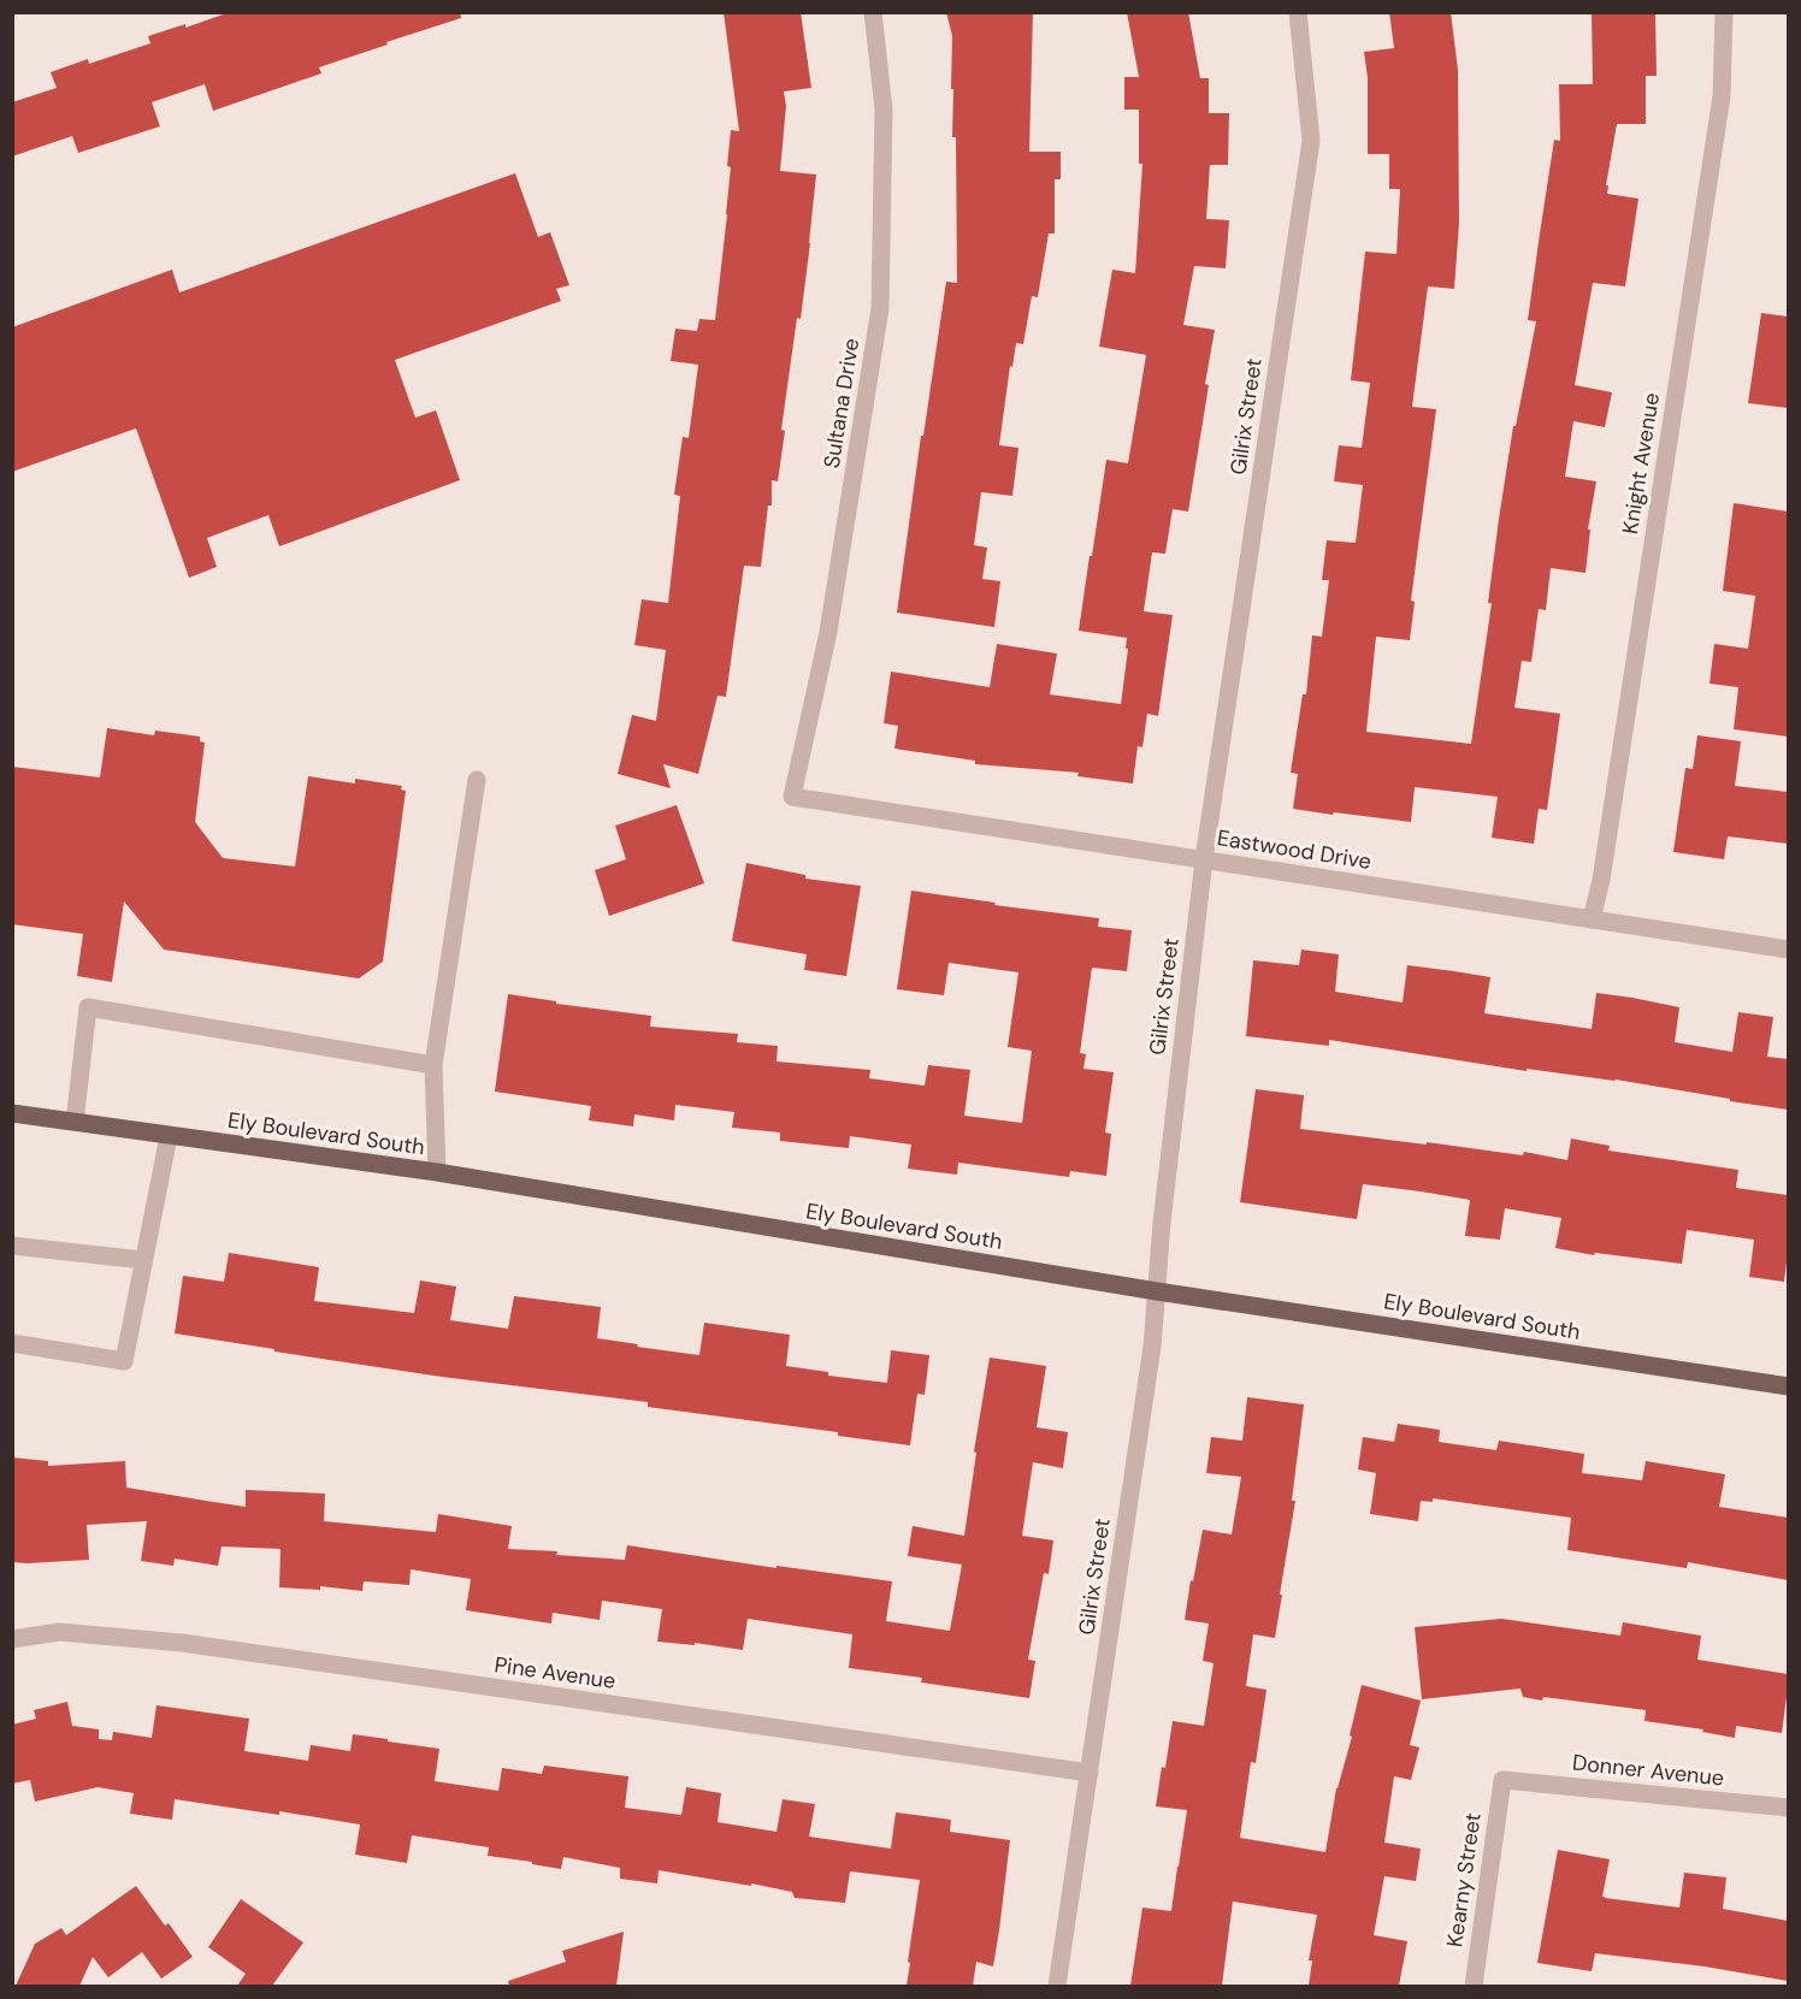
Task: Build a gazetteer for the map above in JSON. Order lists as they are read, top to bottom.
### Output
{
  "streets": {
    "main road": ["Ely Boulevard South"],
    "street": [
      "Sultana Drive",
      "Gilrix Street",
      "Knight Avenue",
      "Eastwood Drive",
      "Pine Avenue",
      "Donner Avenue",
      "Kearny Street"
    ]
  },
  "crossings": [
    ["Sultana Drive", "Eastwood Drive"],
    ["Gilrix Street", "Eastwood Drive"],
    ["Gilrix Street", "Ely Boulevard South"],
    ["Gilrix Street", "Pine Avenue"],
    ["Knight Avenue", "Eastwood Drive"],
    ["Donner Avenue", "Kearny Street"]
  ]
}
